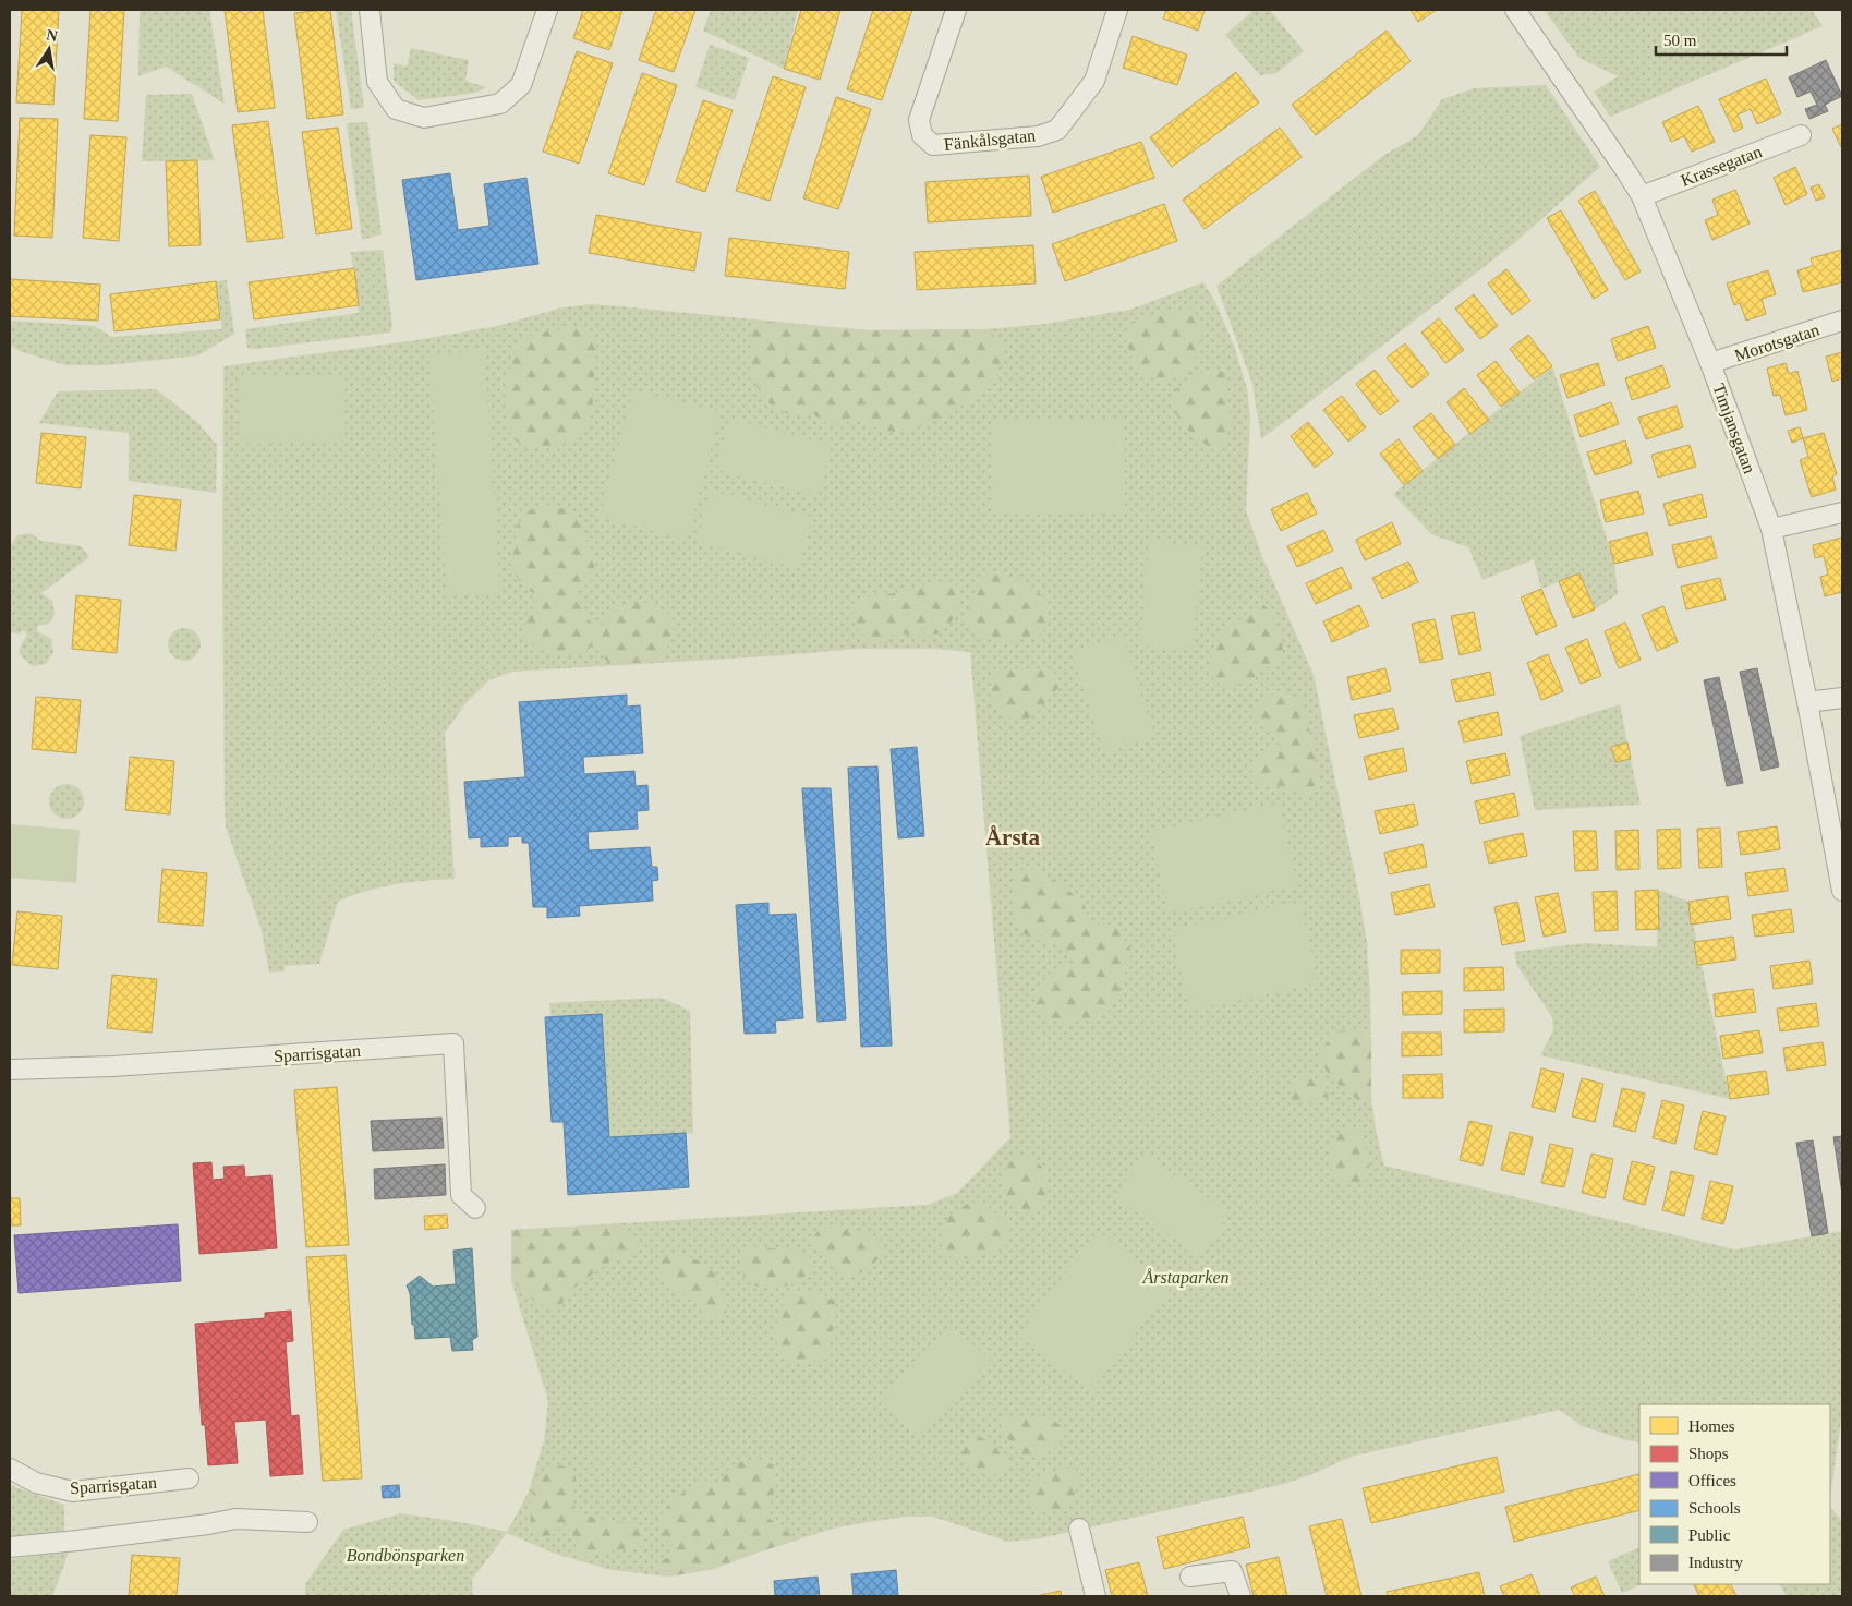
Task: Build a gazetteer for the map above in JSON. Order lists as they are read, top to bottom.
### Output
{
  "streets": {
    "street": [
      "Fänkålsgatan",
      "Krassegatan",
      "Morotsgatan",
      "Timjansgatan",
      "Sparrisgatan"
    ]
  },
  "crossings": [
    ["Krassegatan", "Timjansgatan"],
    ["Morotsgatan", "Timjansgatan"]
  ],
  "districts": ["Årsta"],
  "parks": ["Årstaparken", "Bondbönsparken"],
  "legend": [
    "Homes",
    "Shops",
    "Offices",
    "Schools",
    "Public",
    "Industry"
  ],
  "scale_bar": "50 m",
  "north": "top"
}
